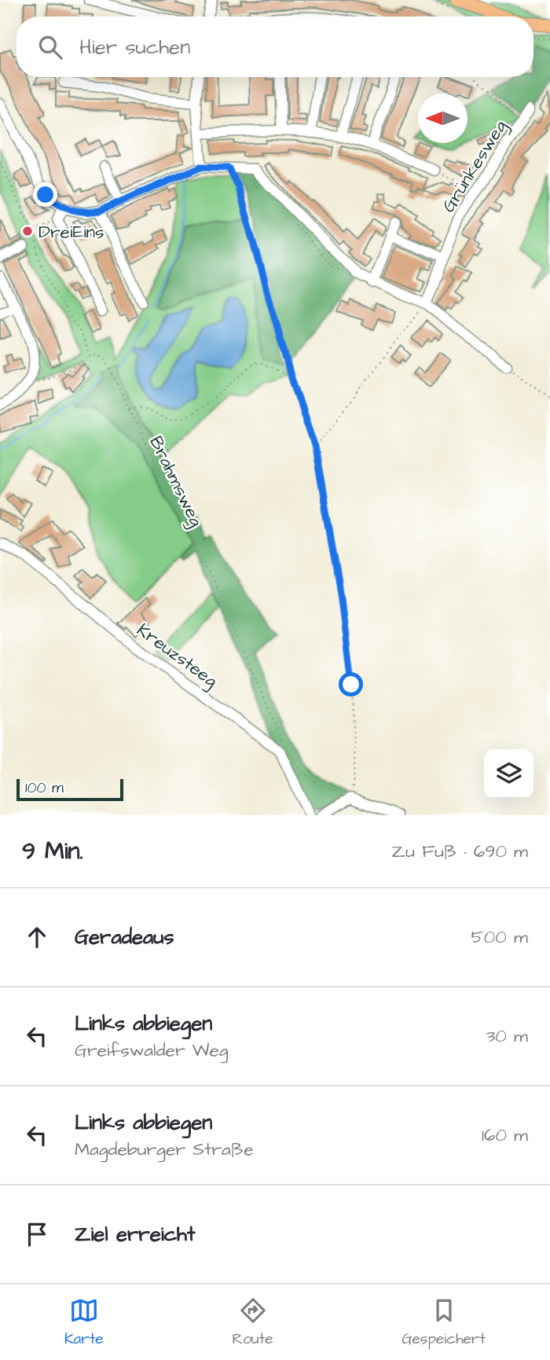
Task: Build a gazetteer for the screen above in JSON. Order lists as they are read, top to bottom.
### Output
{
  "streets": {
    "street": ["Grünkesweg", "Kreuzsteeg"],
    "path": ["Brahmsweg"]
  },
  "places": ["DreiEins"],
  "scale_bar": "100 m",
  "north": "left",
  "page": {
    "search": "Hier suchen",
    "scale": "100 m",
    "heading": ["9 Min.", "Zu Fuß · 690 m"],
    "list": [
      ["Geradeaus", "500 m"],
      ["Links abbiegen", "Greifswalder Weg", "30 m"],
      ["Links abbiegen", "Magdeburger Straße", "160 m"],
      "Ziel erreicht"
    ],
    "nav": ["Karte", "Route", "Gespeichert"]
  }
}
